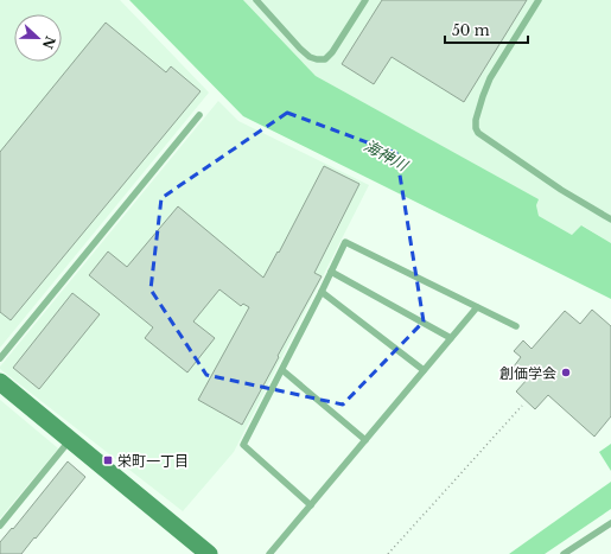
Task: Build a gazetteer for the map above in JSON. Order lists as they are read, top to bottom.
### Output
{
  "water": ["海神川"],
  "places": {
    "other": ["創価学会"],
    "transit": ["栄町一丁目"]
  },
  "scale_bar": "50 m",
  "north": "right"
}
